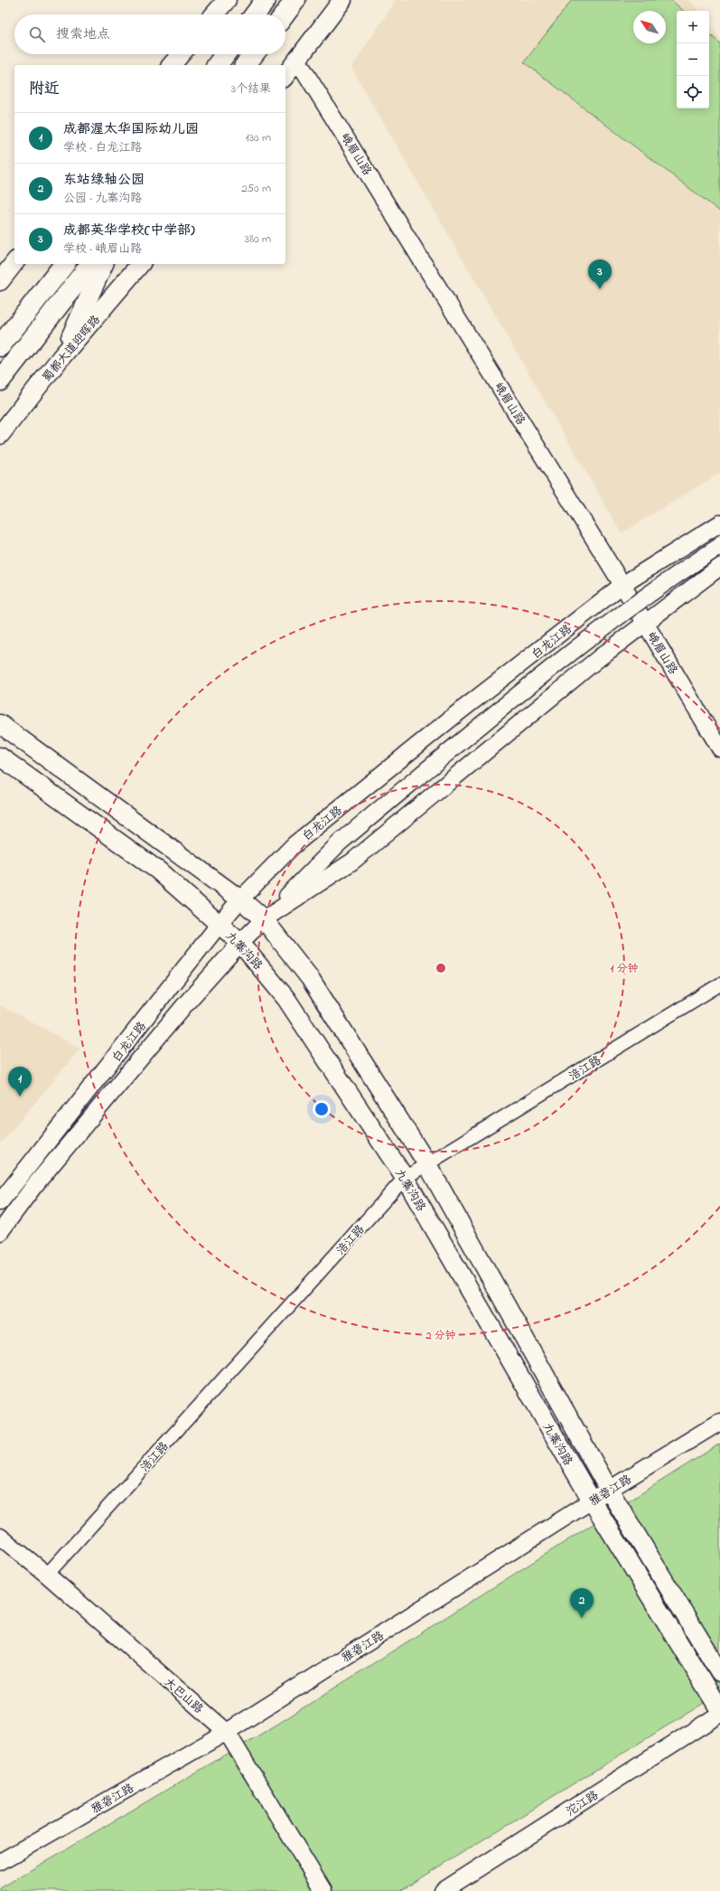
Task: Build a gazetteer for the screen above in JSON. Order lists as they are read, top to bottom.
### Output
{
  "streets": {
    "main road": ["蜀都大道迎晖路", "九寨沟路"],
    "street": [
      "峨眉山路",
      "白龙江路",
      "涪江路",
      "雅砻江路",
      "大巴山路",
      "沱江路"
    ]
  },
  "crossings": [
    ["峨眉山路", "白龙江路"],
    ["白龙江路", "九寨沟路"],
    ["九寨沟路", "涪江路"],
    ["九寨沟路", "雅砻江路"],
    ["涪江路", "大巴山路"],
    ["雅砻江路", "大巴山路"]
  ],
  "north": "top left",
  "page": {
    "map_buttons": ["+", "−"],
    "search": "搜索地点",
    "heading": ["附近", "3个结果"],
    "list": [
      {
        "mark": "1",
        "name": "成都渥太华国际幼儿园",
        "note": "学校 · 白龙江路",
        "value": "130 m"
      },
      {
        "mark": "2",
        "name": "东站绿轴公园",
        "note": "公园 · 九寨沟路",
        "value": "250 m"
      },
      {
        "mark": "3",
        "name": "成都英华学校(中学部)",
        "note": "学校 · 峨眉山路",
        "value": "380 m"
      }
    ],
    "pins": ["3", "1", "2"]
  },
  "rings": ["1 分钟", "2 分钟"]
}
